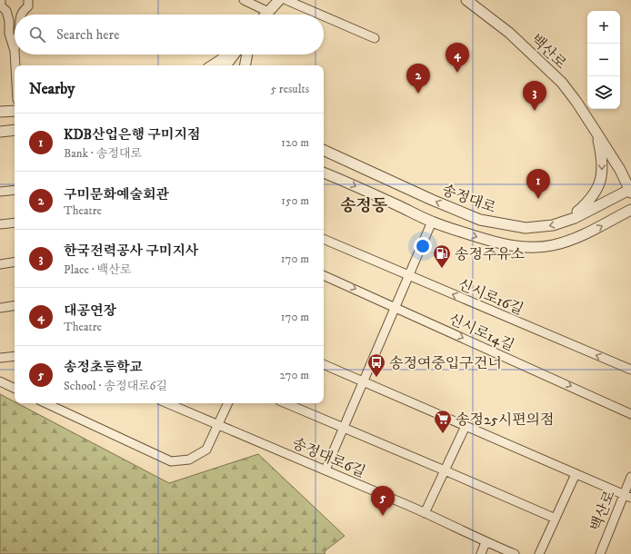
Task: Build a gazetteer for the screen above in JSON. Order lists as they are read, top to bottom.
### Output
{
  "streets": {
    "street": [
      "백산로",
      "송정대로",
      "신시로16길",
      "신시로14길",
      "송정대로6길"
    ]
  },
  "crossings": [
    ["백산로", "송정대로"]
  ],
  "one_way": ["신시로16길", "신시로14길"],
  "districts": ["송정동"],
  "places": {
    "fuel station": ["송정주유소"],
    "bus stop": ["송정여중입구건너"],
    "supermarket": ["송정25시편의점"]
  },
  "page": {
    "map_buttons": ["+", "−"],
    "search": "Search here",
    "pins": [
      "4",
      "2",
      "3",
      "1",
      "5"
    ],
    "heading": ["Nearby", "5 results"],
    "list": [
      {
        "mark": "1",
        "name": "KDB산업은행 구미지점",
        "note": "Bank · 송정대로",
        "value": "120 m"
      },
      {
        "mark": "2",
        "name": "구미문화예술회관",
        "note": "Theatre",
        "value": "150 m"
      },
      {
        "mark": "3",
        "name": "한국전력공사 구미지사",
        "note": "Place · 백산로",
        "value": "170 m"
      },
      {
        "mark": "4",
        "name": "대공연장",
        "note": "Theatre",
        "value": "170 m"
      },
      {
        "mark": "5",
        "name": "송정초등학교",
        "note": "School · 송정대로6길",
        "value": "270 m"
      }
    ]
  }
}
